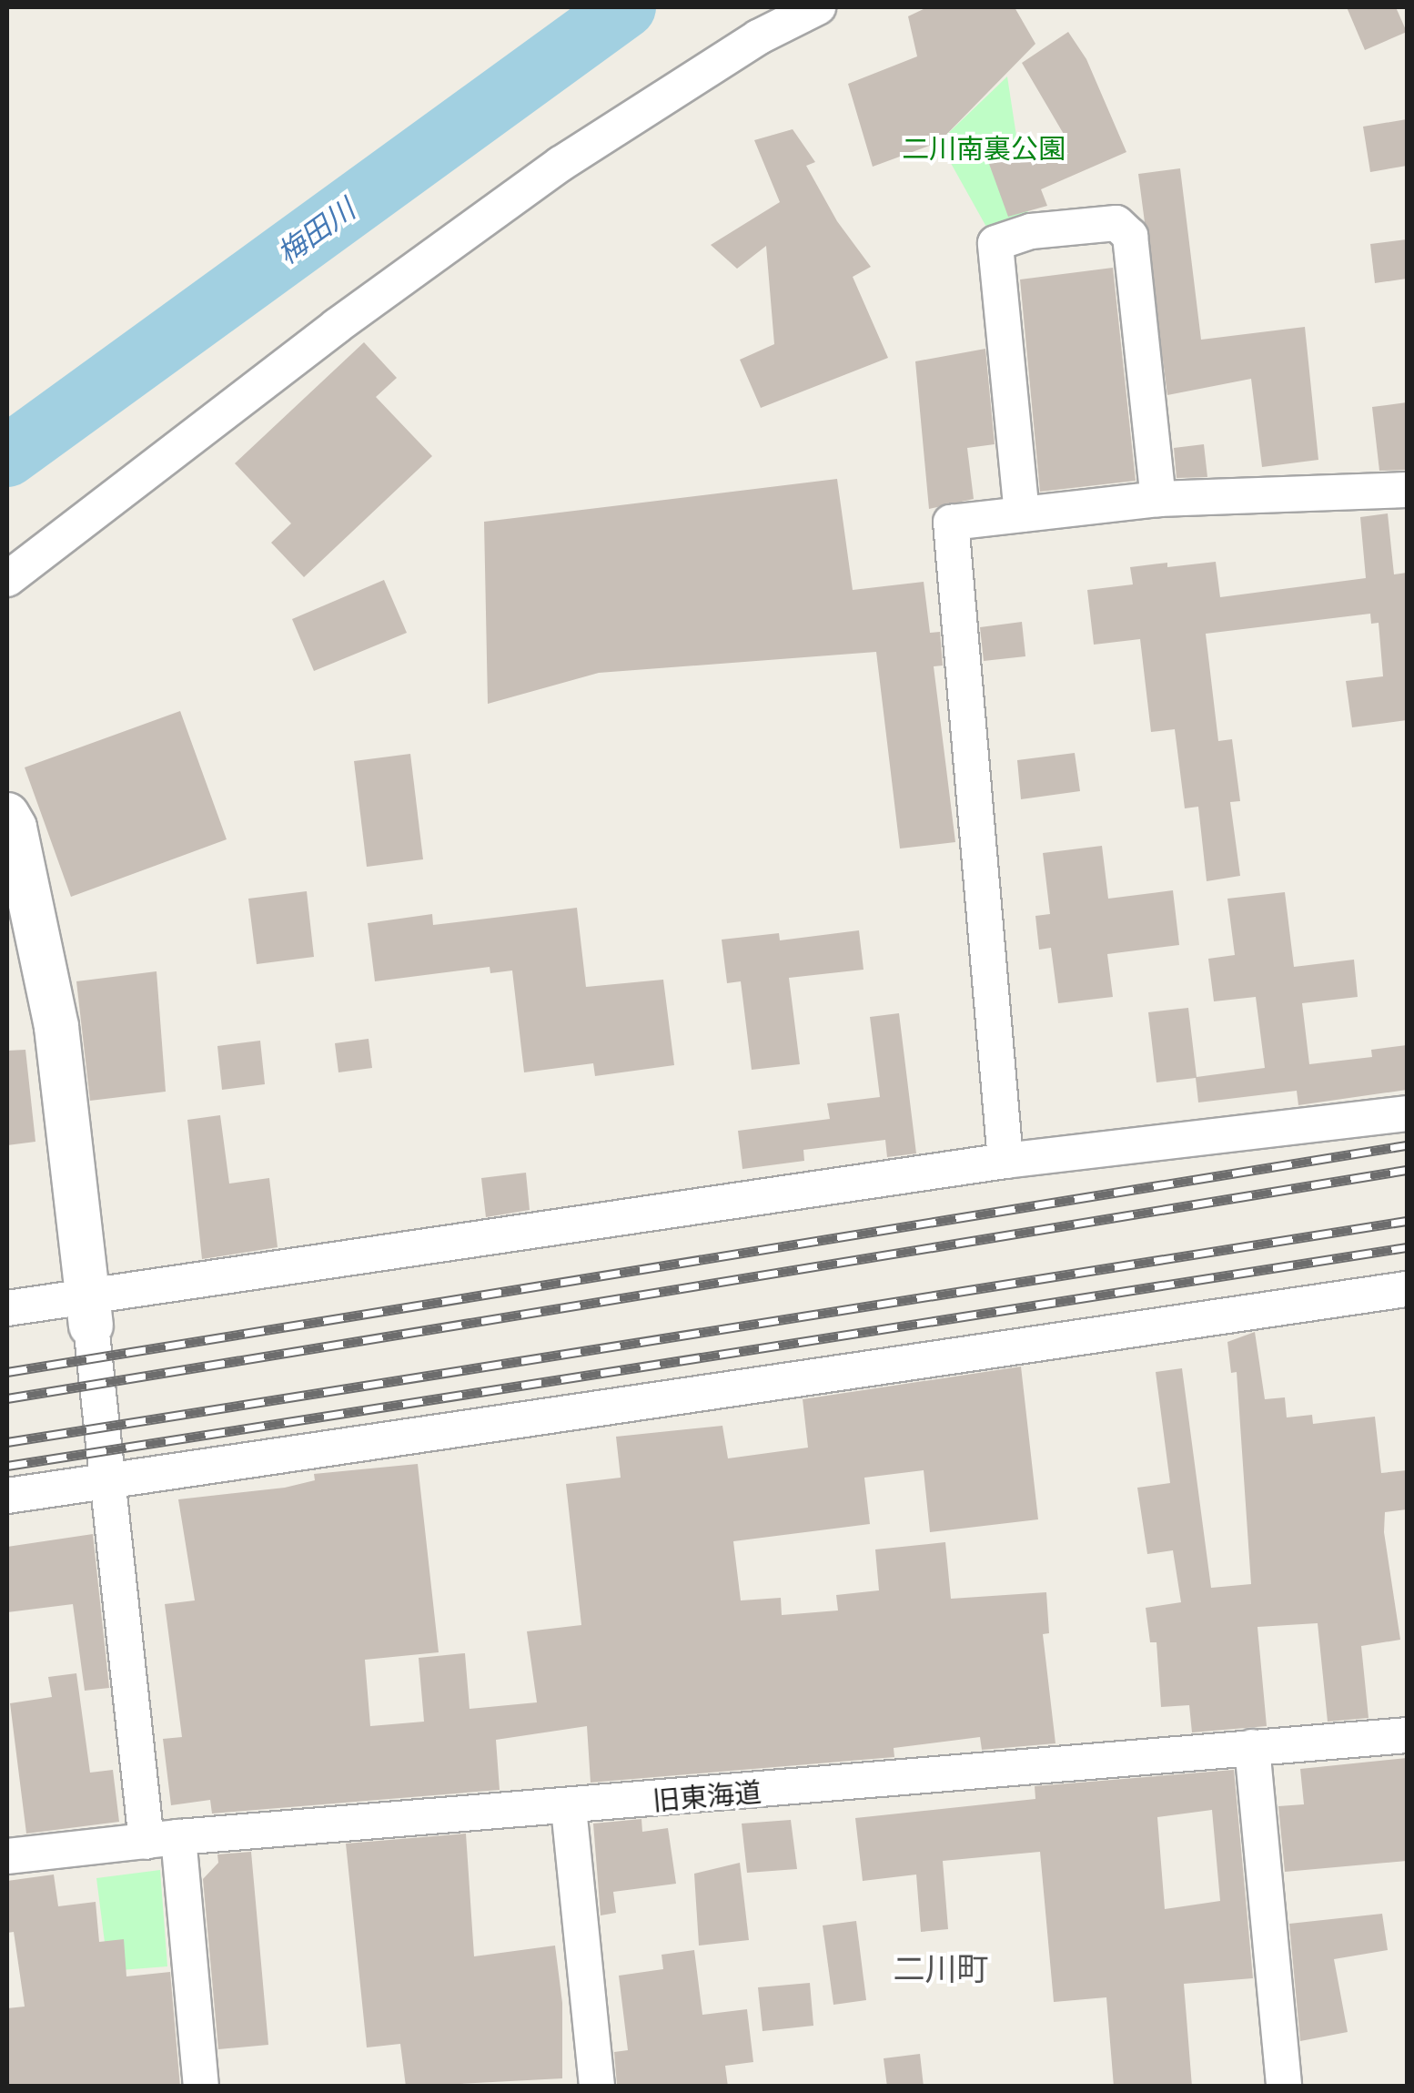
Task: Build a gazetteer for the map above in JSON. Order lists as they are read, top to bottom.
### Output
{
  "streets": {
    "street": ["旧東海道"]
  },
  "districts": ["二川町"],
  "water": ["梅田川"],
  "parks": ["二川南裏公園"]
}
